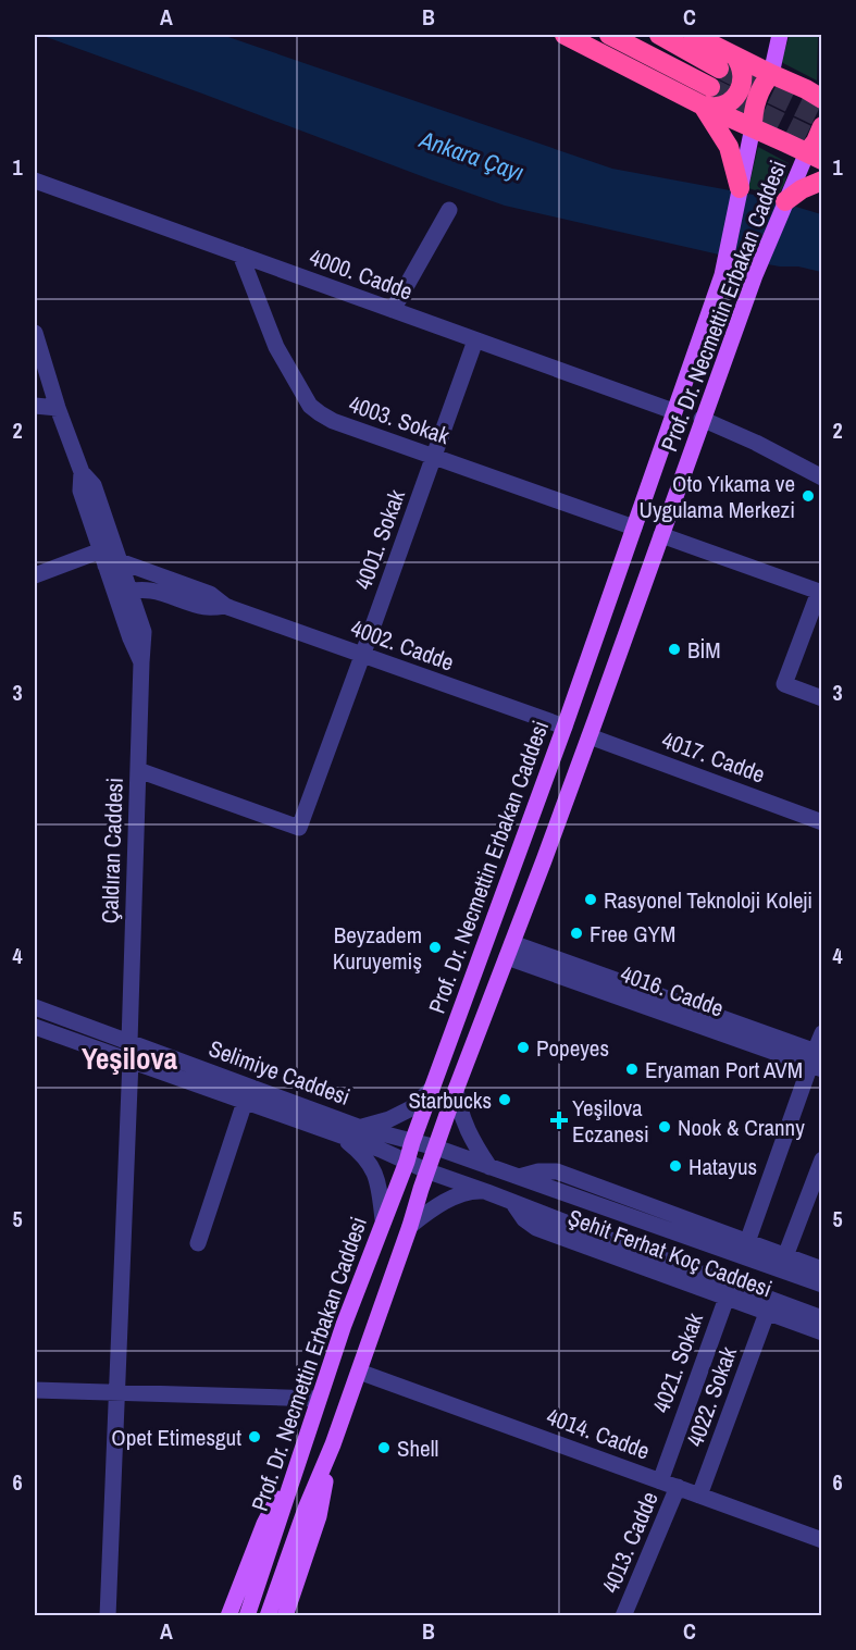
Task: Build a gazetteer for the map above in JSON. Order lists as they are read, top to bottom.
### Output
{
  "streets": {
    "main road": ["Prof. Dr. Necmettin Erbakan Caddesi"],
    "street": [
      "4000. Cadde",
      "4003. Sokak",
      "4001. Sokak",
      "4002. Cadde",
      "4017. Cadde",
      "Çaldıran Caddesi",
      "4016. Cadde",
      "Selimiye Caddesi",
      "Şehit Ferhat Koç Caddesi",
      "4021. Sokak",
      "4022. Sokak",
      "4014. Cadde",
      "4013. Cadde"
    ]
  },
  "crossings": [
    ["4000. Cadde", "Prof. Dr. Necmettin Erbakan Caddesi"],
    ["4000. Cadde", "4003. Sokak"],
    ["4000. Cadde", "4001. Sokak"],
    ["Prof. Dr. Necmettin Erbakan Caddesi", "4003. Sokak"],
    ["Prof. Dr. Necmettin Erbakan Caddesi", "4002. Cadde"],
    ["Prof. Dr. Necmettin Erbakan Caddesi", "4017. Cadde"],
    ["Prof. Dr. Necmettin Erbakan Caddesi", "4016. Cadde"],
    ["Prof. Dr. Necmettin Erbakan Caddesi", "Selimiye Caddesi"],
    ["Prof. Dr. Necmettin Erbakan Caddesi", "Şehit Ferhat Koç Caddesi"],
    ["Prof. Dr. Necmettin Erbakan Caddesi", "4014. Cadde"],
    ["4003. Sokak", "4001. Sokak"],
    ["4001. Sokak", "4002. Cadde"],
    ["4001. Sokak", "Çaldıran Caddesi"],
    ["4002. Cadde", "Çaldıran Caddesi"],
    ["Çaldıran Caddesi", "Selimiye Caddesi"],
    ["Selimiye Caddesi", "Şehit Ferhat Koç Caddesi"],
    ["Şehit Ferhat Koç Caddesi", "4021. Sokak"],
    ["Şehit Ferhat Koç Caddesi", "4022. Sokak"],
    ["4021. Sokak", "4014. Cadde"],
    ["4022. Sokak", "4014. Cadde"],
    ["4014. Cadde", "4013. Cadde"]
  ],
  "districts": ["Yeşilova"],
  "water": ["Ankara Çayı"],
  "places": {
    "other": [
      "Oto Yıkama ve Uygulama Merkezi",
      "BİM",
      "Rasyonel Teknoloji Koleji",
      "Free GYM",
      "Beyzadem Kuruyemiş",
      "Popeyes",
      "Eryaman Port AVM",
      "Starbucks",
      "Nook & Cranny",
      "Hatayus",
      "Opet Etimesgut",
      "Shell"
    ],
    "health": ["Yeşilova Eczanesi"]
  },
  "grid": {
    "columns": ["A", "B", "C"],
    "rows": [
      "1",
      "2",
      "3",
      "4",
      "5",
      "6"
    ]
  }
}
